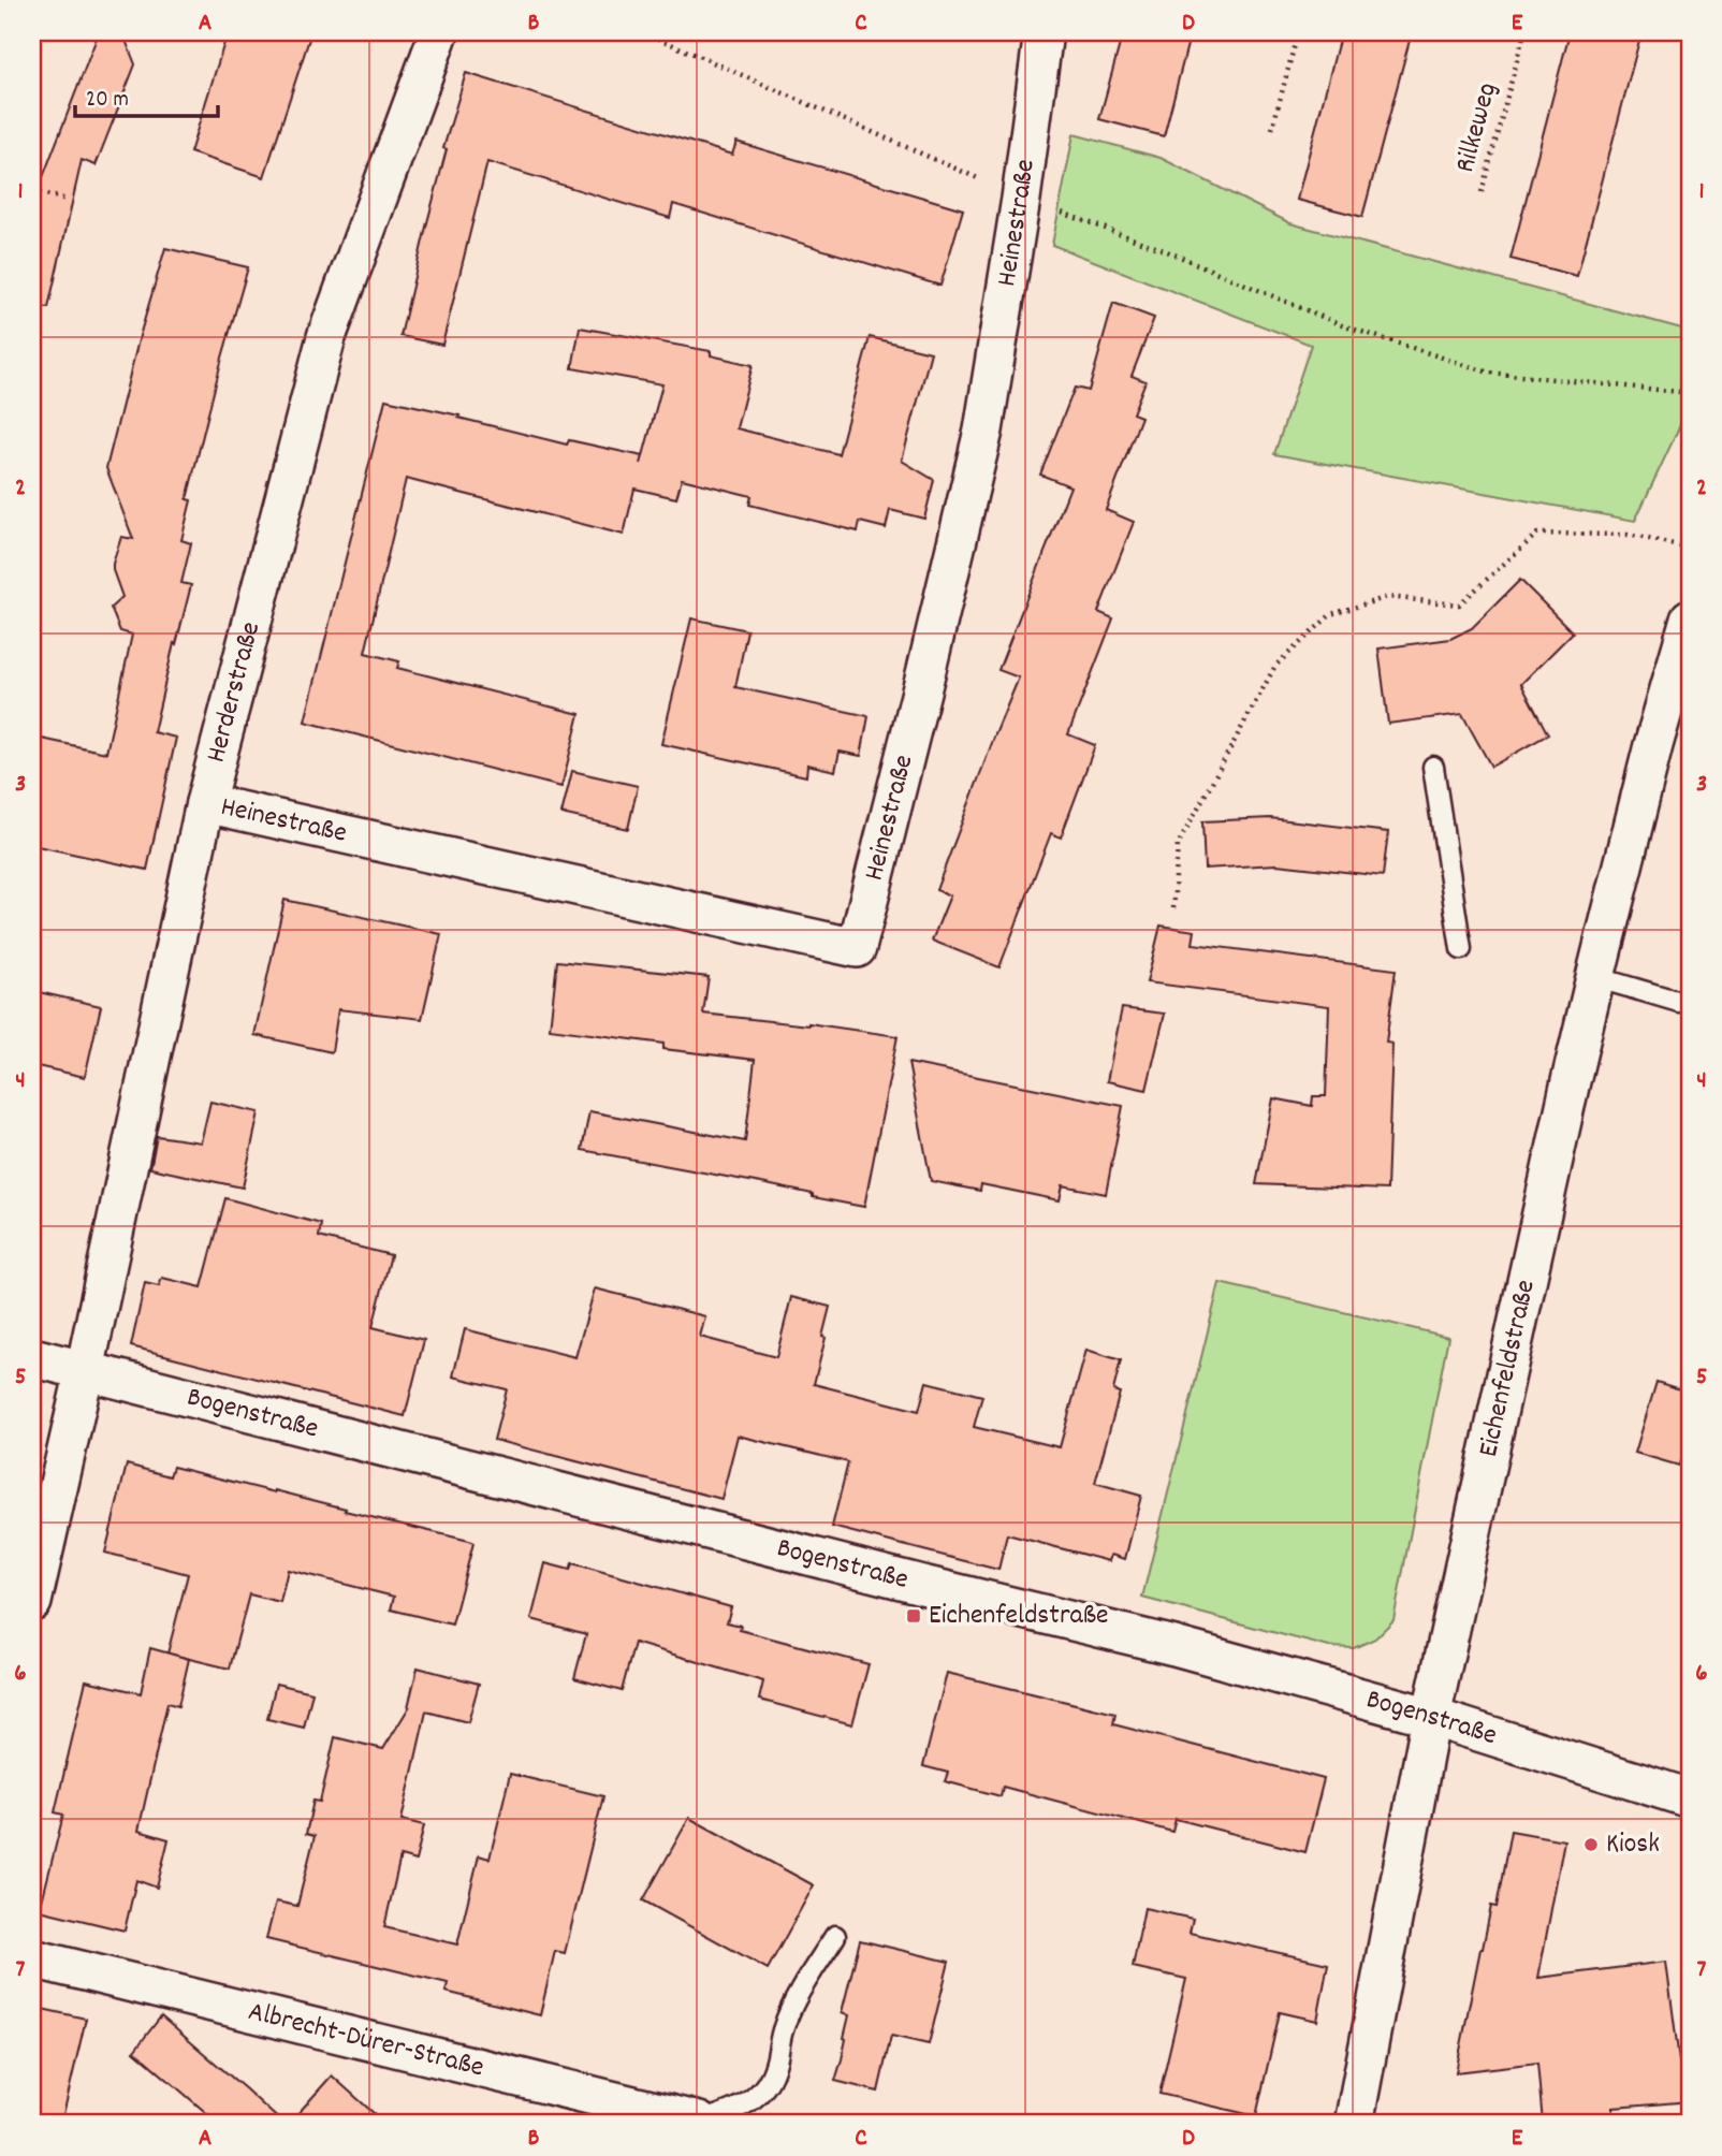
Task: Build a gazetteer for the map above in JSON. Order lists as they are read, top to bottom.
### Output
{
  "streets": {
    "street": [
      "Heinestraße",
      "Herderstraße",
      "Eichenfeldstraße",
      "Bogenstraße",
      "Albrecht-Dürer-Straße"
    ],
    "path": ["Rilkeweg"]
  },
  "crossings": [
    ["Heinestraße", "Herderstraße"],
    ["Herderstraße", "Bogenstraße"],
    ["Eichenfeldstraße", "Bogenstraße"]
  ],
  "places": {
    "transit": ["Eichenfeldstraße"],
    "other": ["Kiosk"]
  },
  "scale_bar": "20 m",
  "grid": {
    "columns": [
      "A",
      "B",
      "C",
      "D",
      "E"
    ],
    "rows": [
      "1",
      "2",
      "3",
      "4",
      "5",
      "6",
      "7"
    ]
  }
}
